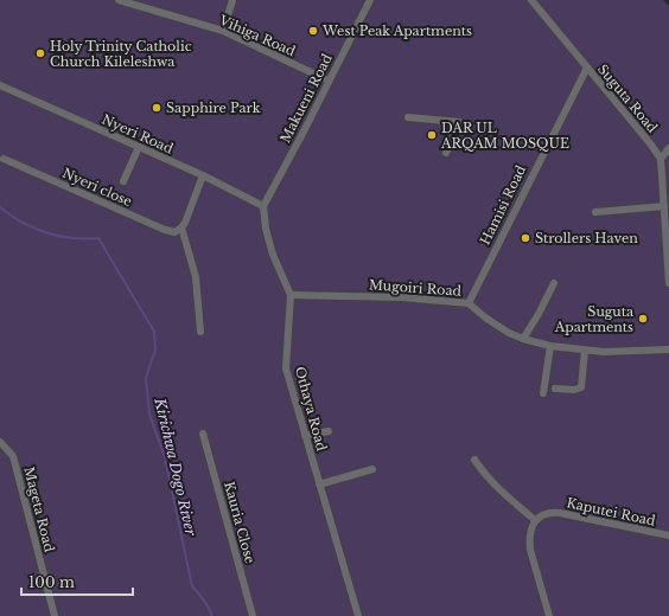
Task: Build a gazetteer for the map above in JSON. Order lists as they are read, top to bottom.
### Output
{
  "streets": {
    "street": [
      "Vihiga Road",
      "Makueni Road",
      "Suguta Road",
      "Nyeri Road",
      "Nyeri close",
      "Hamisi Road",
      "Mugoiri Road",
      "Othaya Road",
      "Mageta Road",
      "Kaputei Road",
      "Kauria Close"
    ]
  },
  "crossings": [
    ["Vihiga Road", "Makueni Road"],
    ["Makueni Road", "Nyeri Road"],
    ["Makueni Road", "Othaya Road"],
    ["Suguta Road", "Hamisi Road"],
    ["Nyeri Road", "Othaya Road"],
    ["Hamisi Road", "Mugoiri Road"],
    ["Mugoiri Road", "Othaya Road"]
  ],
  "water": ["Kirichwa Dogo River"],
  "places": [
    "West Peak Apartments",
    "Holy Trinity Catholic Church Kileleshwa",
    "Sapphire Park",
    "DAR UL ARQAM MOSQUE",
    "Strollers Haven",
    "Suguta Apartments"
  ],
  "scale_bar": "100 m"
}
